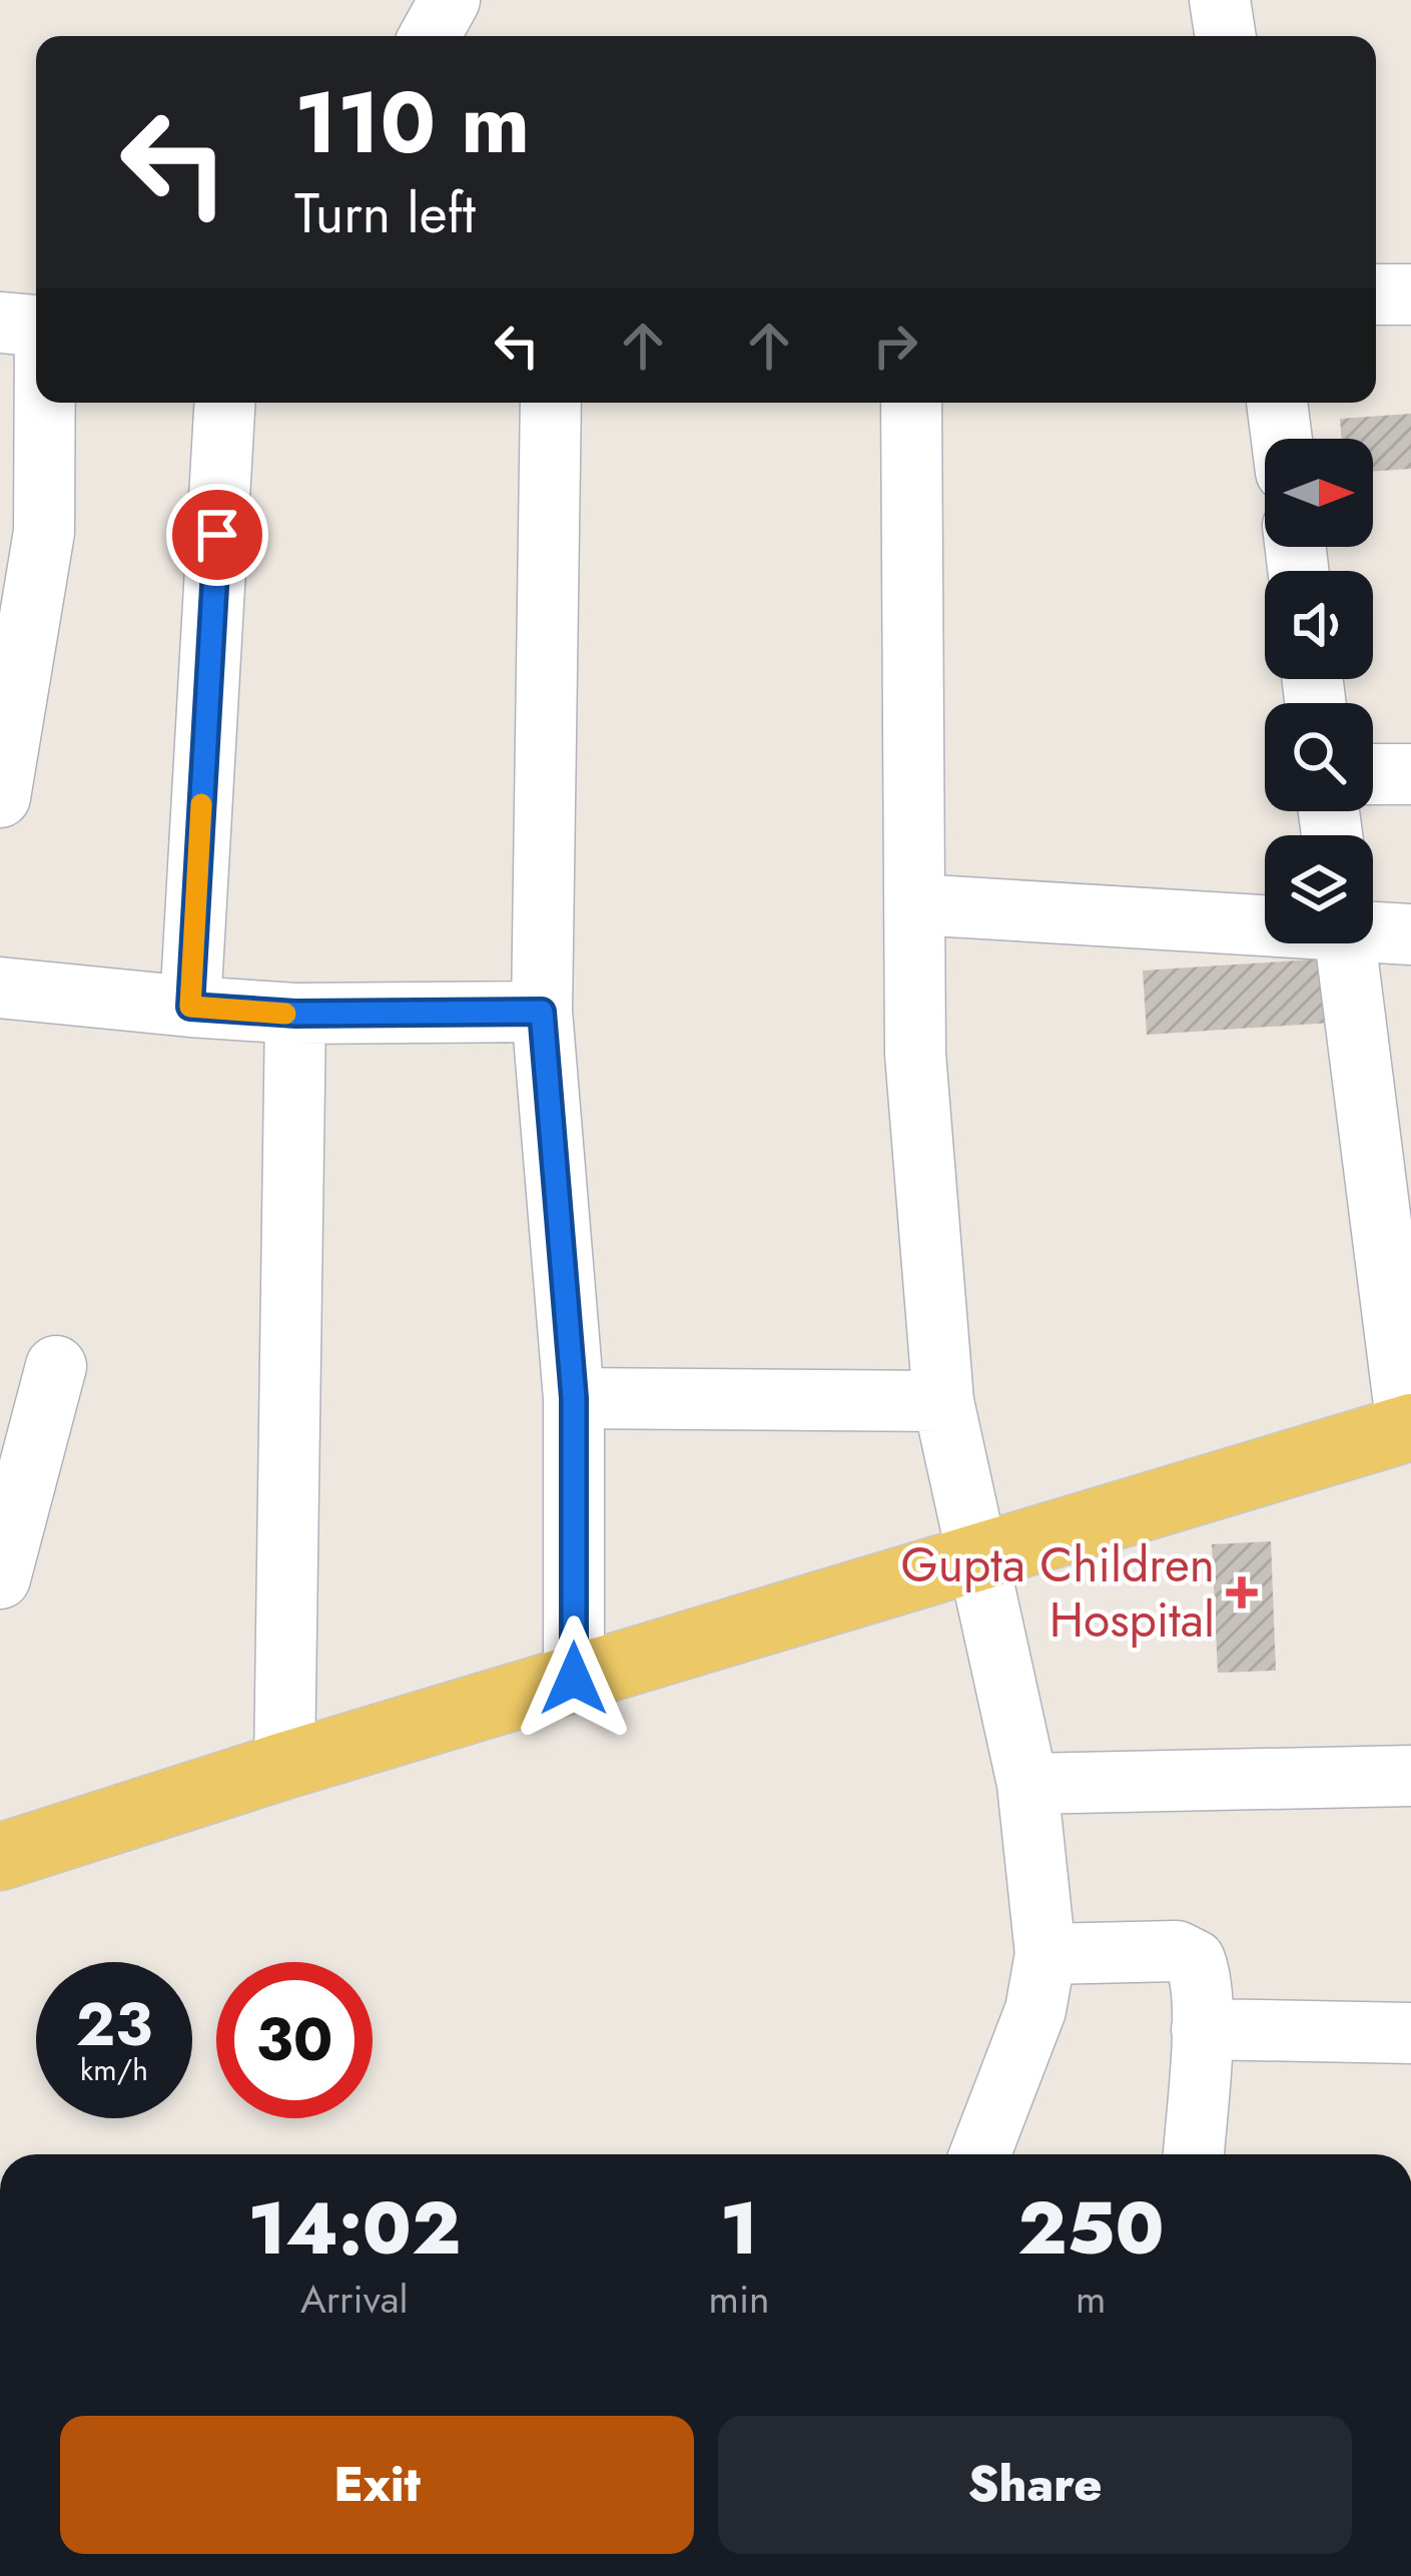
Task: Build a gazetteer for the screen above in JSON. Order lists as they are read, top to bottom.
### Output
{
  "places": {
    "health": ["Gupta Children Hospital"]
  },
  "north": "right",
  "page": {
    "turn": ["110 m", "Turn left"],
    "speed": "23 km/h",
    "limit": "30",
    "eta": [
      "14:02",
      "Arrival",
      "1",
      "min",
      "250",
      "m"
    ],
    "buttons": ["Exit", "Share"]
  }
}
